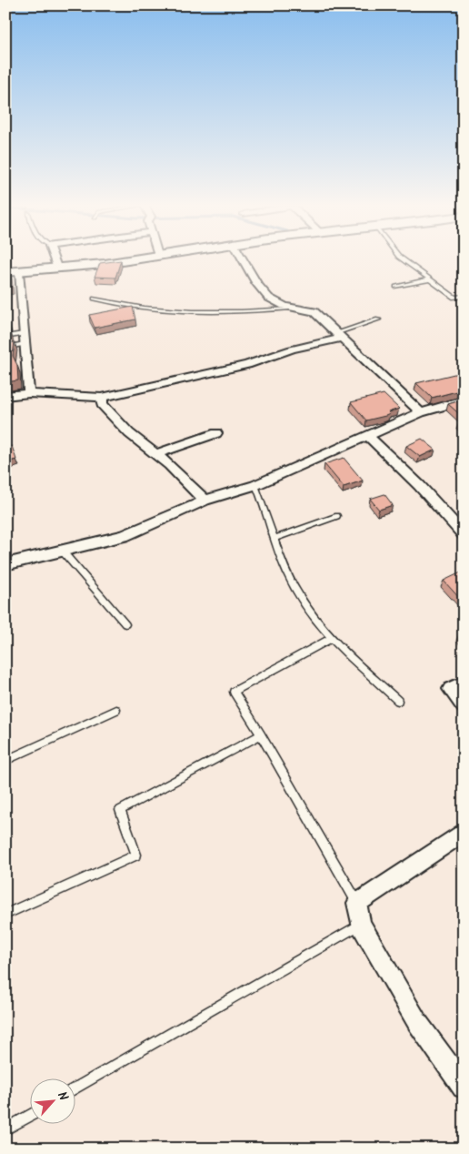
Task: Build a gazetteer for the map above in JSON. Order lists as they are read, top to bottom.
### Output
{
  "north": "top right"
}
